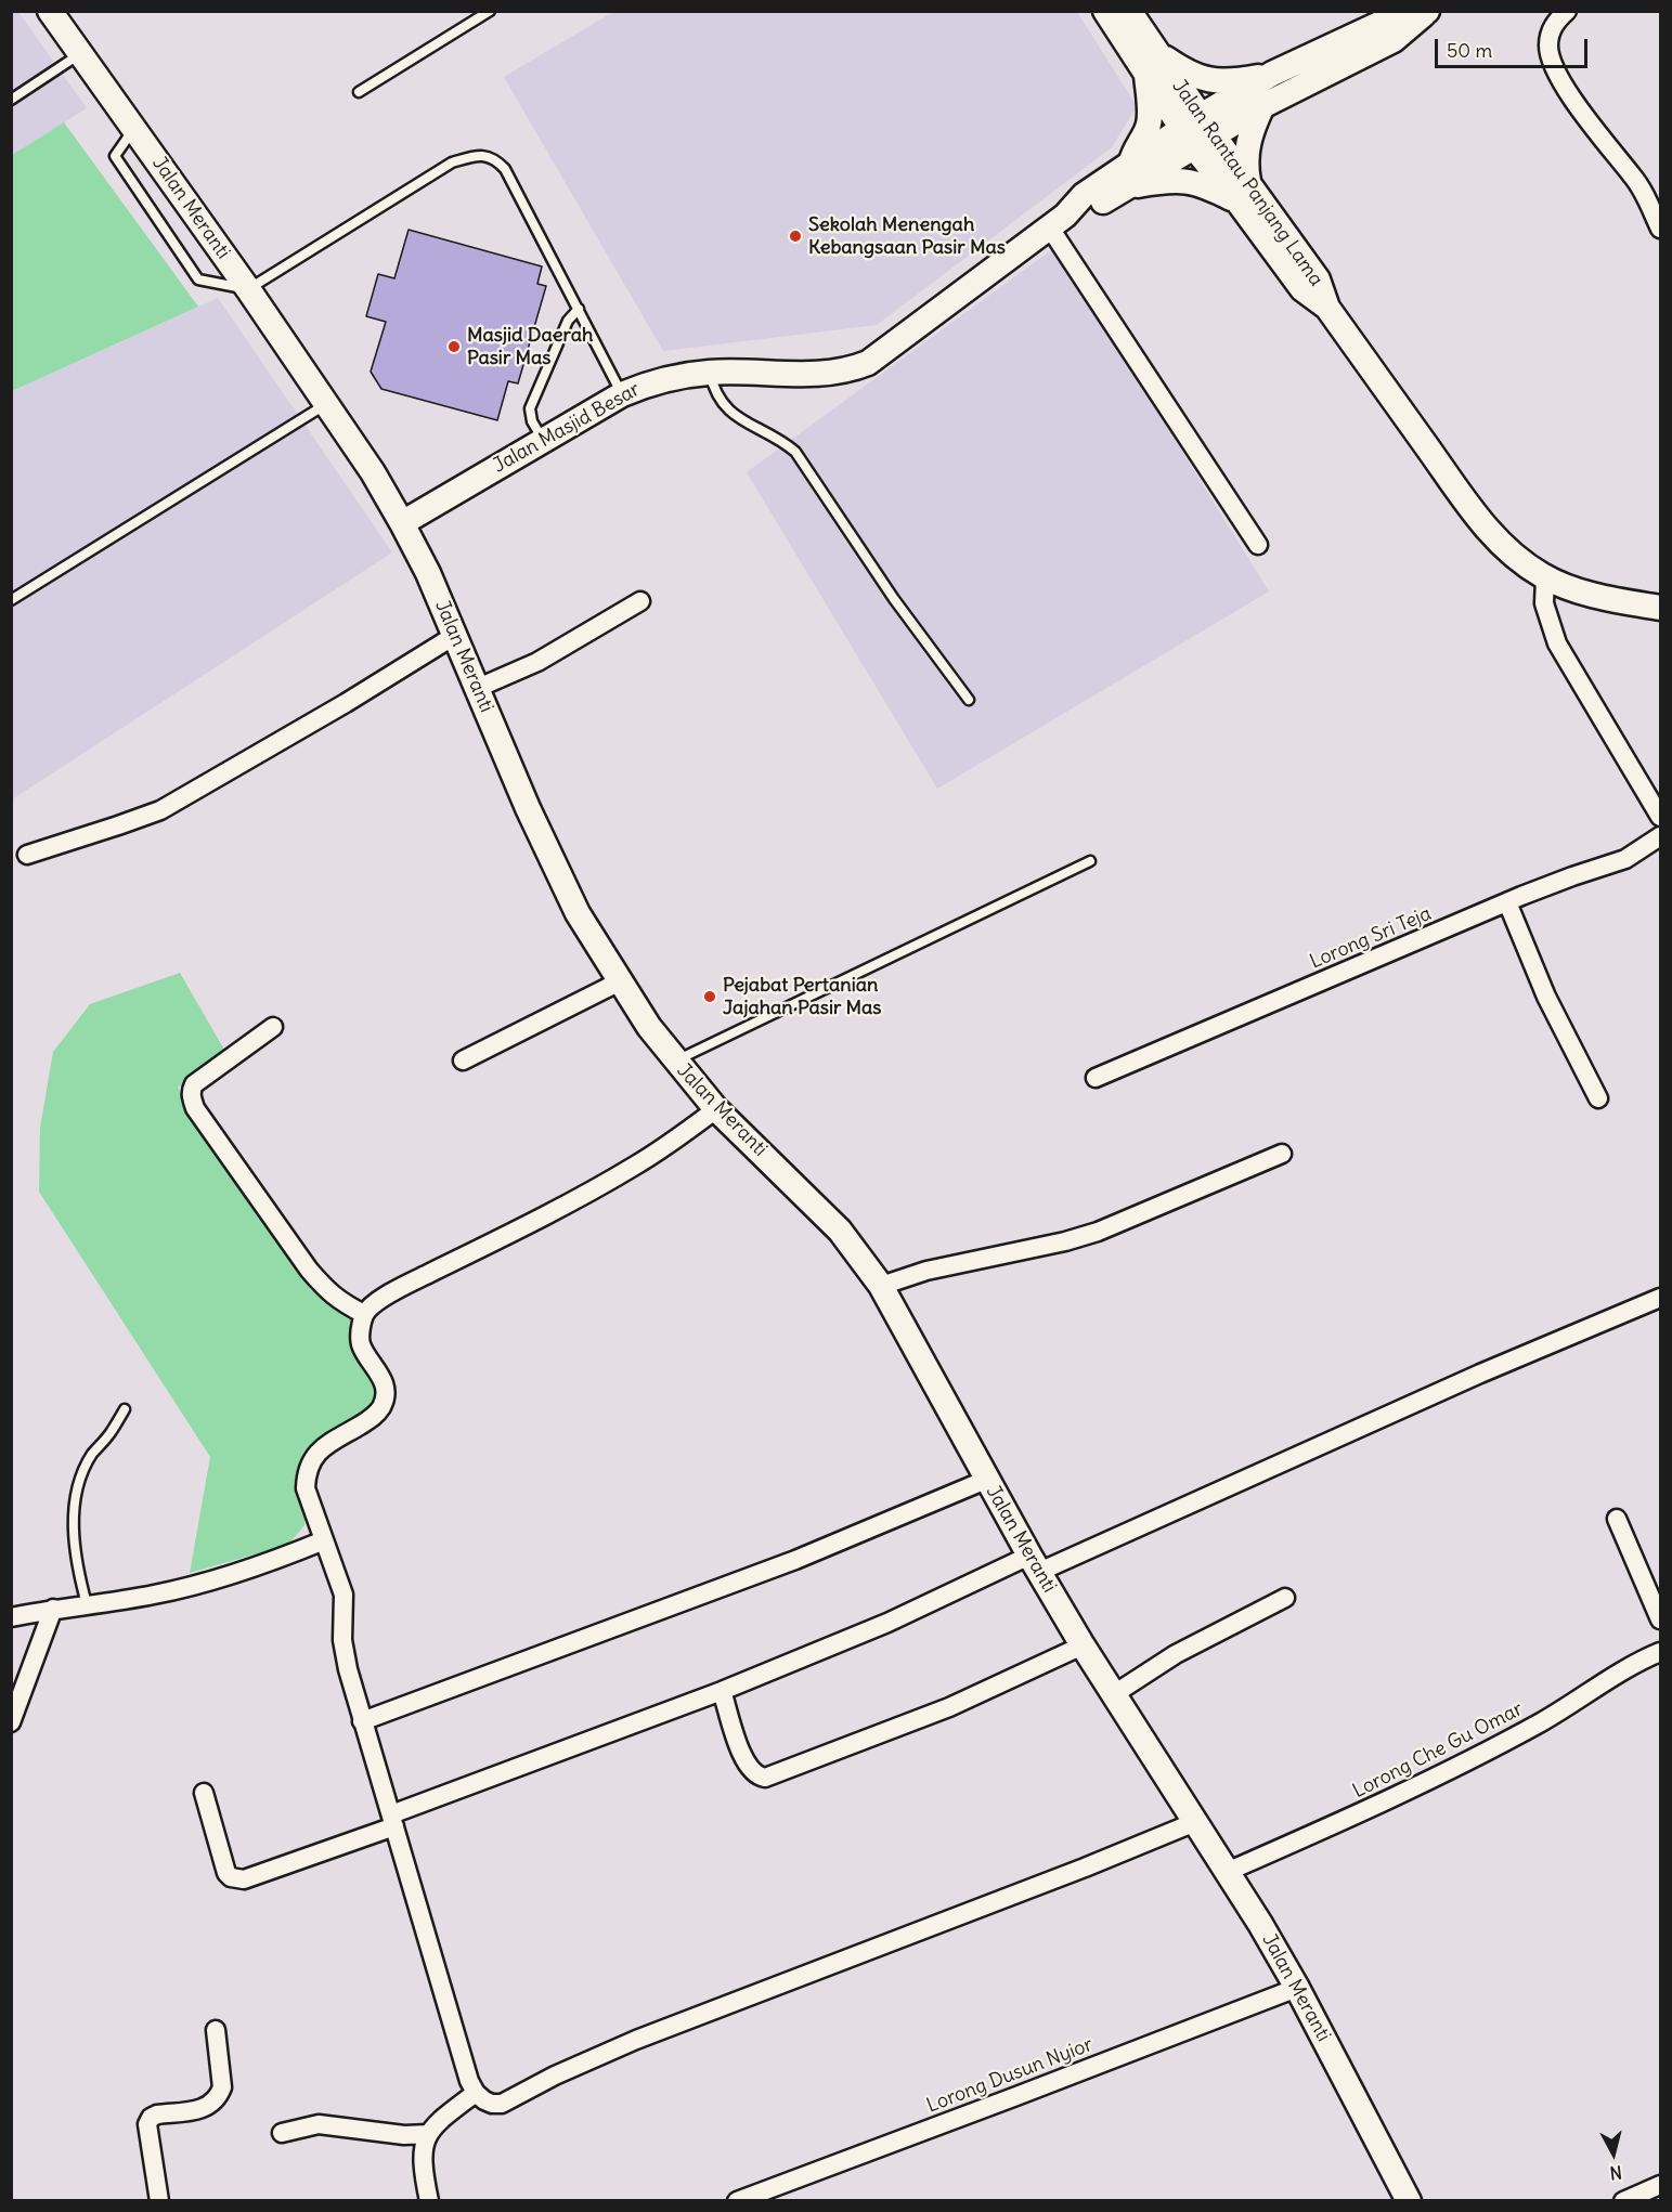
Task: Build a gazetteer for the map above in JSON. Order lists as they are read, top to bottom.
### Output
{
  "streets": {
    "street": [
      "Jalan Rantau Panjang Lama",
      "Jalan Meranti",
      "Jalan Masjid Besar",
      "Lorong Sri Teja",
      "Lorong Che Gu Omar",
      "Lorong Dusun Nyior"
    ]
  },
  "crossings": [
    ["Jalan Meranti", "Jalan Masjid Besar"],
    ["Jalan Meranti", "Lorong Che Gu Omar"],
    ["Jalan Meranti", "Lorong Dusun Nyior"]
  ],
  "places": ["Sekolah Menengah Kebangsaan Pasir Mas", "Masjid Daerah Pasir Mas", "Pejabat Pertanian Jajahan Pasir Mas"],
  "scale_bar": "50 m",
  "north": "bottom"
}
